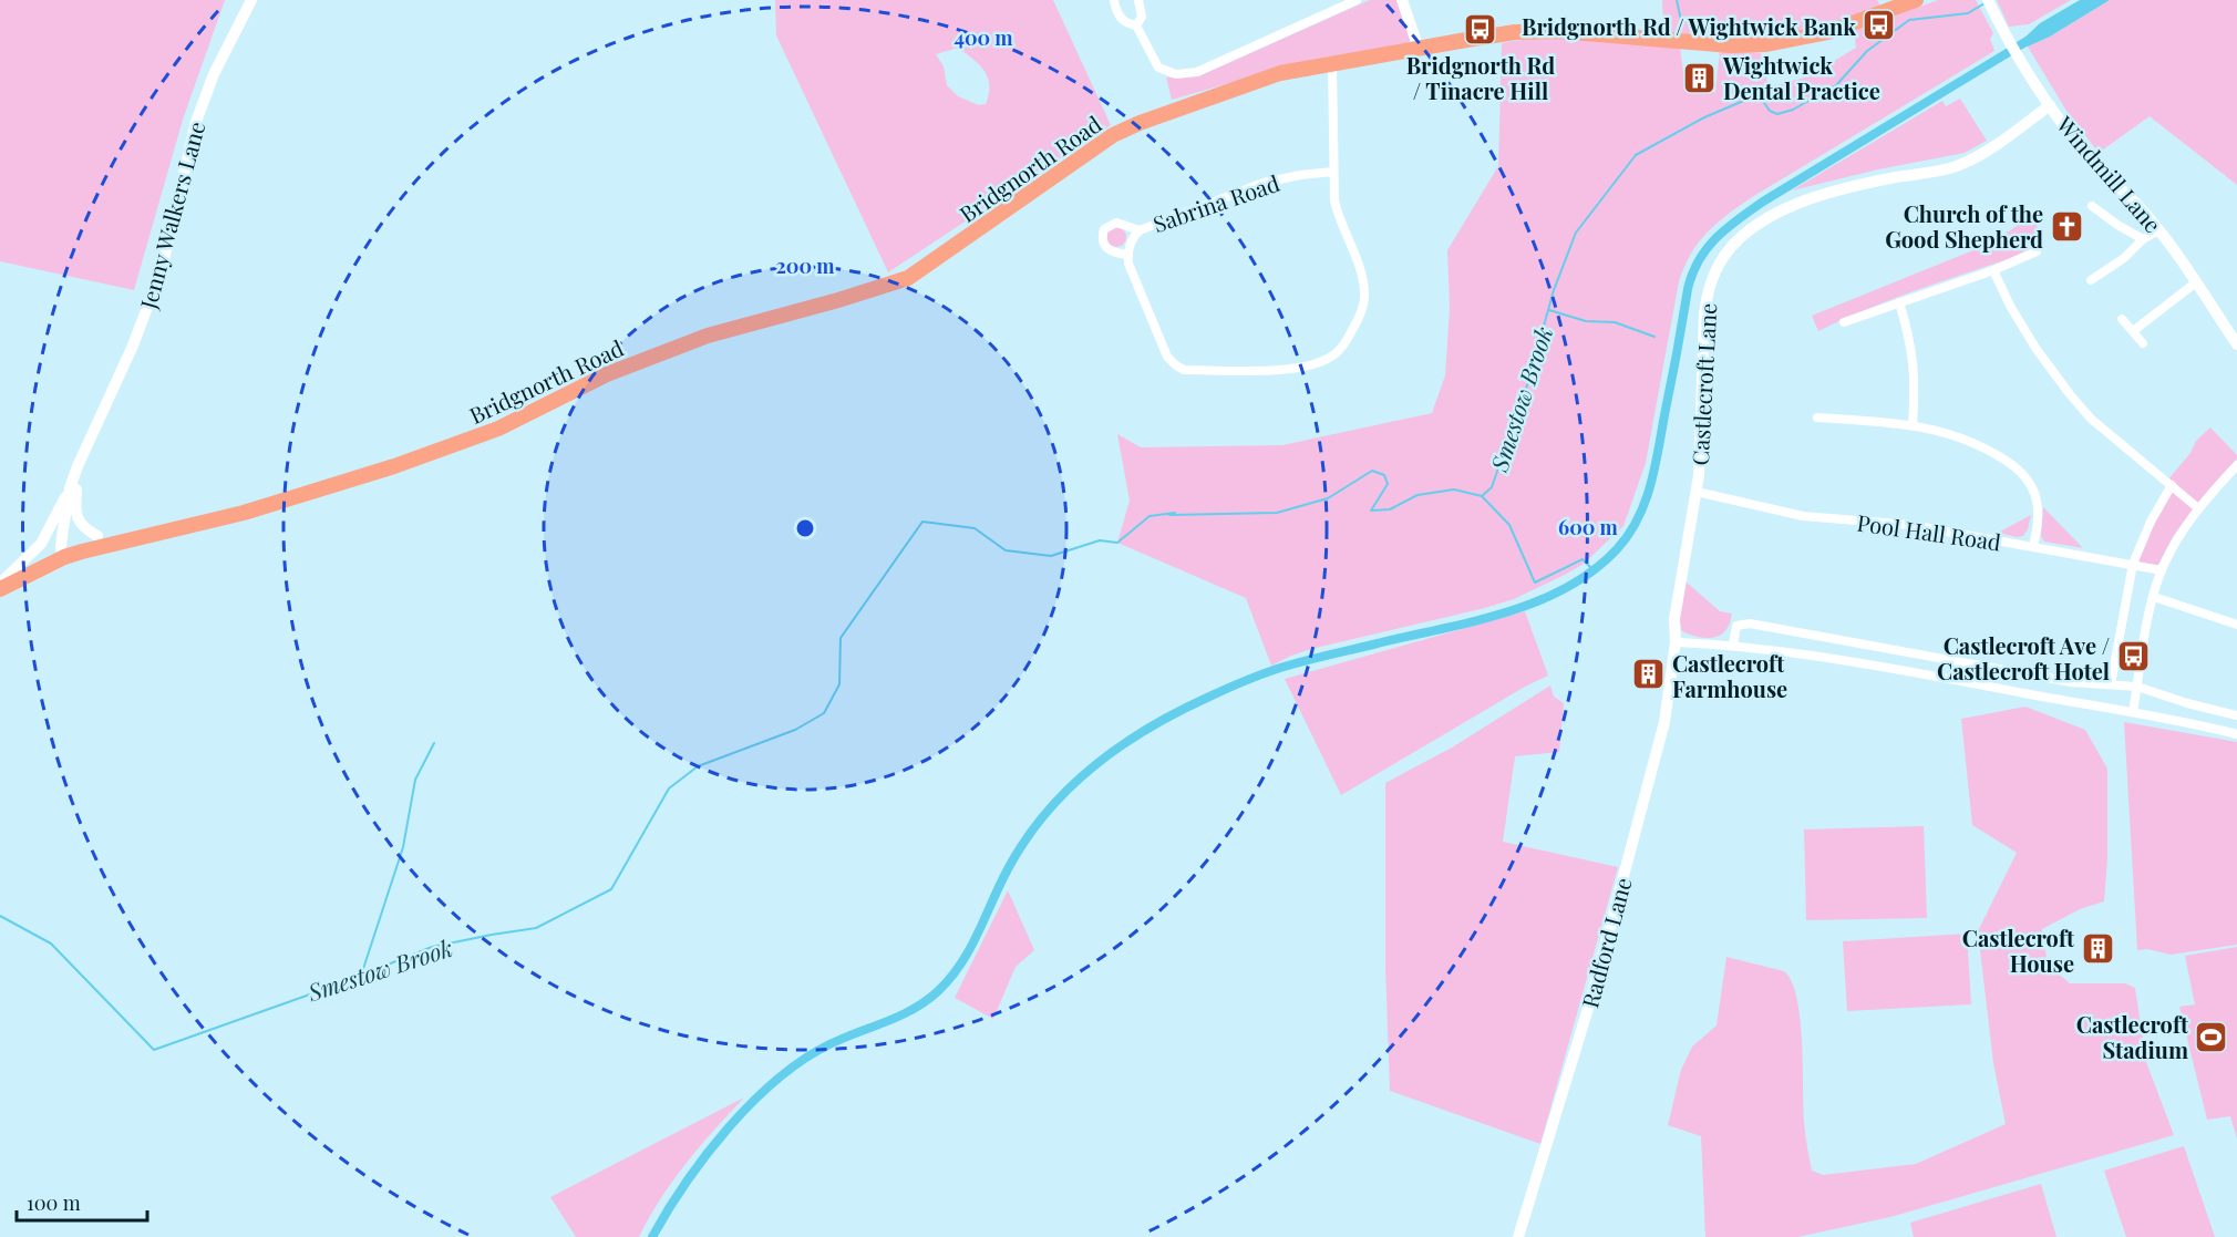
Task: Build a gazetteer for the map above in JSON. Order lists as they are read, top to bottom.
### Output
{
  "streets": {
    "highway": ["Bridgnorth Road"],
    "street": [
      "Windmill Lane",
      "Sabrina Road",
      "Jenny Walkers Lane",
      "Castlecroft Lane",
      "Pool Hall Road",
      "Radford Lane"
    ]
  },
  "crossings": [
    ["Bridgnorth Road", "Jenny Walkers Lane"],
    ["Windmill Lane", "Castlecroft Lane"],
    ["Castlecroft Lane", "Pool Hall Road"],
    ["Castlecroft Lane", "Radford Lane"]
  ],
  "water": ["Smestow Brook"],
  "places": {
    "bus stop": ["Bridgnorth Rd / Wightwick Bank", "Bridgnorth Rd / Tinacre Hill", "Castlecroft Ave / Castlecroft Hotel"],
    "building": ["Wightwick Dental Practice", "Castlecroft Farmhouse", "Castlecroft House"],
    "church": ["Church of the Good Shepherd"],
    "sports": ["Castlecroft Stadium"]
  },
  "scale_bar": "100 m",
  "rings": ["400 m", "200 m", "600 m"]
}
